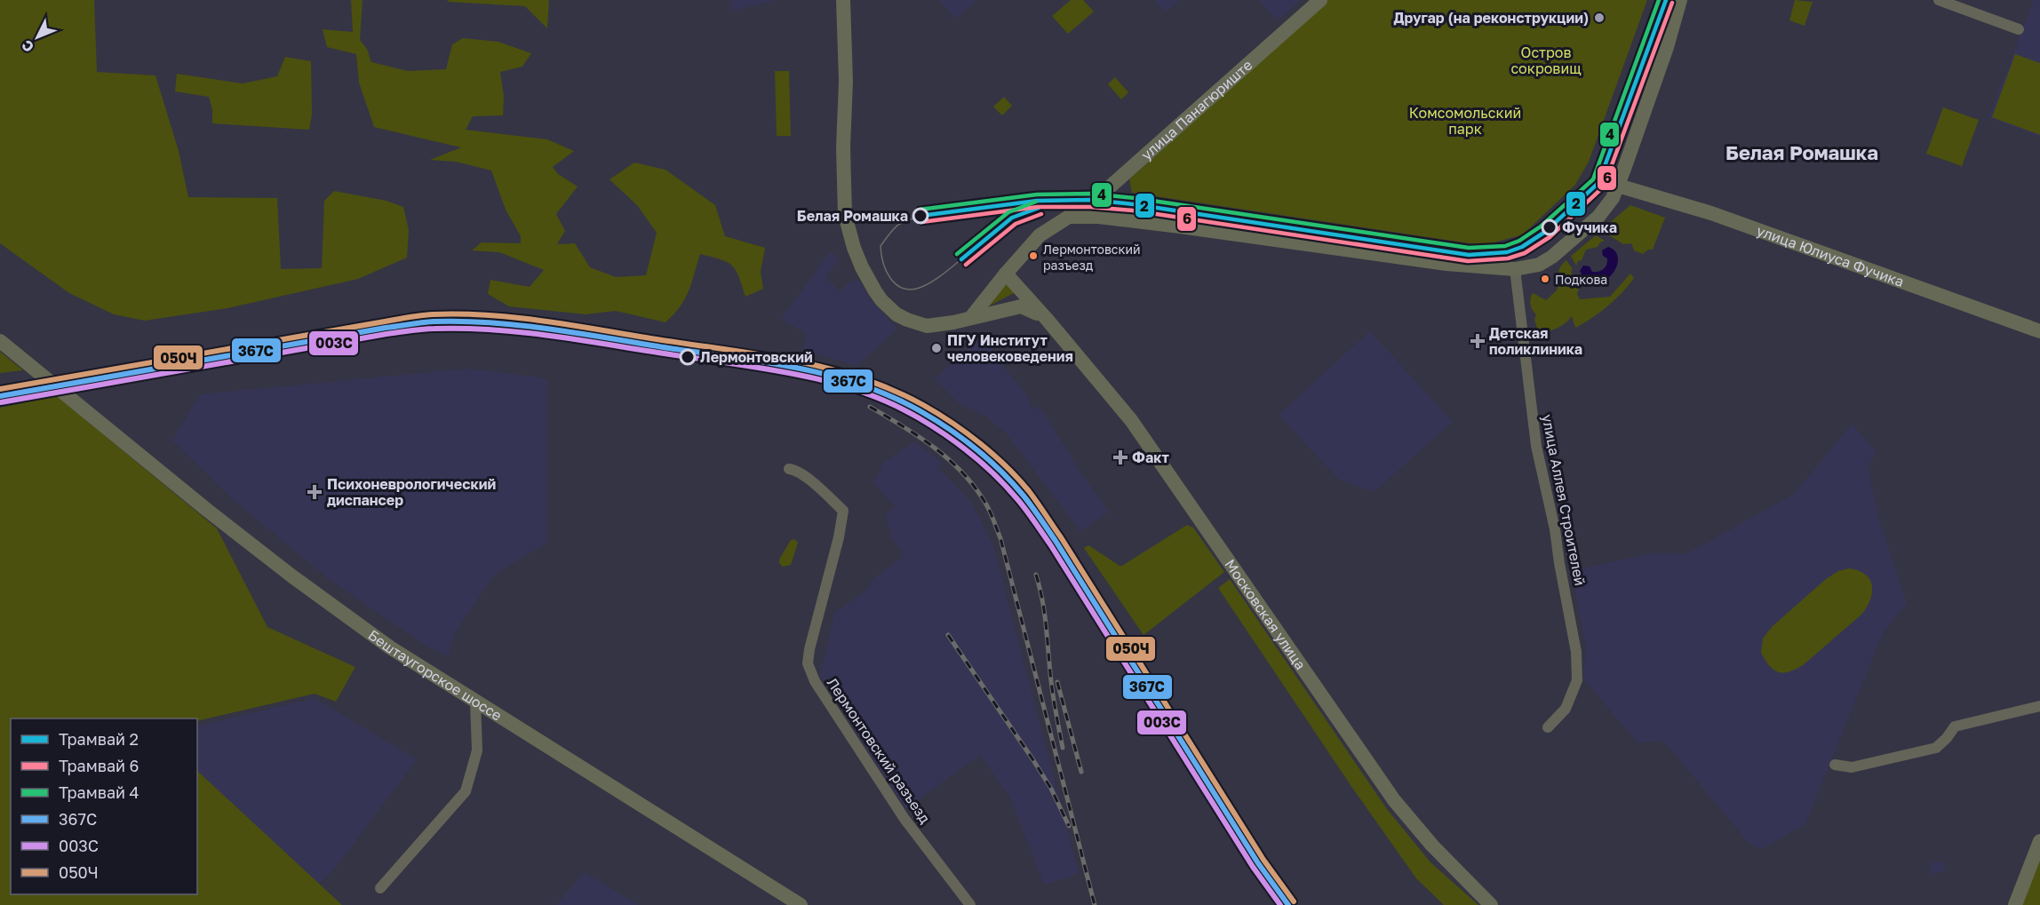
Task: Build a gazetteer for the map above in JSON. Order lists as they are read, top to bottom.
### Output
{
  "streets": {
    "street": [
      "улица Панагюриште",
      "улица Юлиуса Фучика",
      "улица Аллея Строителей",
      "Московская улица",
      "Бештаугорское шоссе",
      "Лермонтовский разъезд"
    ]
  },
  "crossings": [
    ["улица Панагюриште", "Московская улица"]
  ],
  "districts": ["Белая Ромашка"],
  "parks": ["Остров сокровищ", "Комсомольский парк"],
  "places": {
    "other": [
      "Другар (на реконструкции)",
      "Белая Ромашка",
      "Фучика",
      "Лермонтовский разъезд",
      "Подкова",
      "ПГУ Институт человековедения",
      "Лермонтовский"
    ],
    "health": ["Детская поликлиника", "Факт", "Психоневрологический диспансер"]
  },
  "lines": [
    "tram line 2",
    "tram line 4",
    "tram line 6",
    "transit line 050Ч",
    "transit line 367С",
    "transit line 003С"
  ],
  "legend": [
    "Трамвай 2",
    "Трамвай 6",
    "Трамвай 4",
    "367С",
    "003С",
    "050Ч"
  ],
  "north": "bottom left"
}
